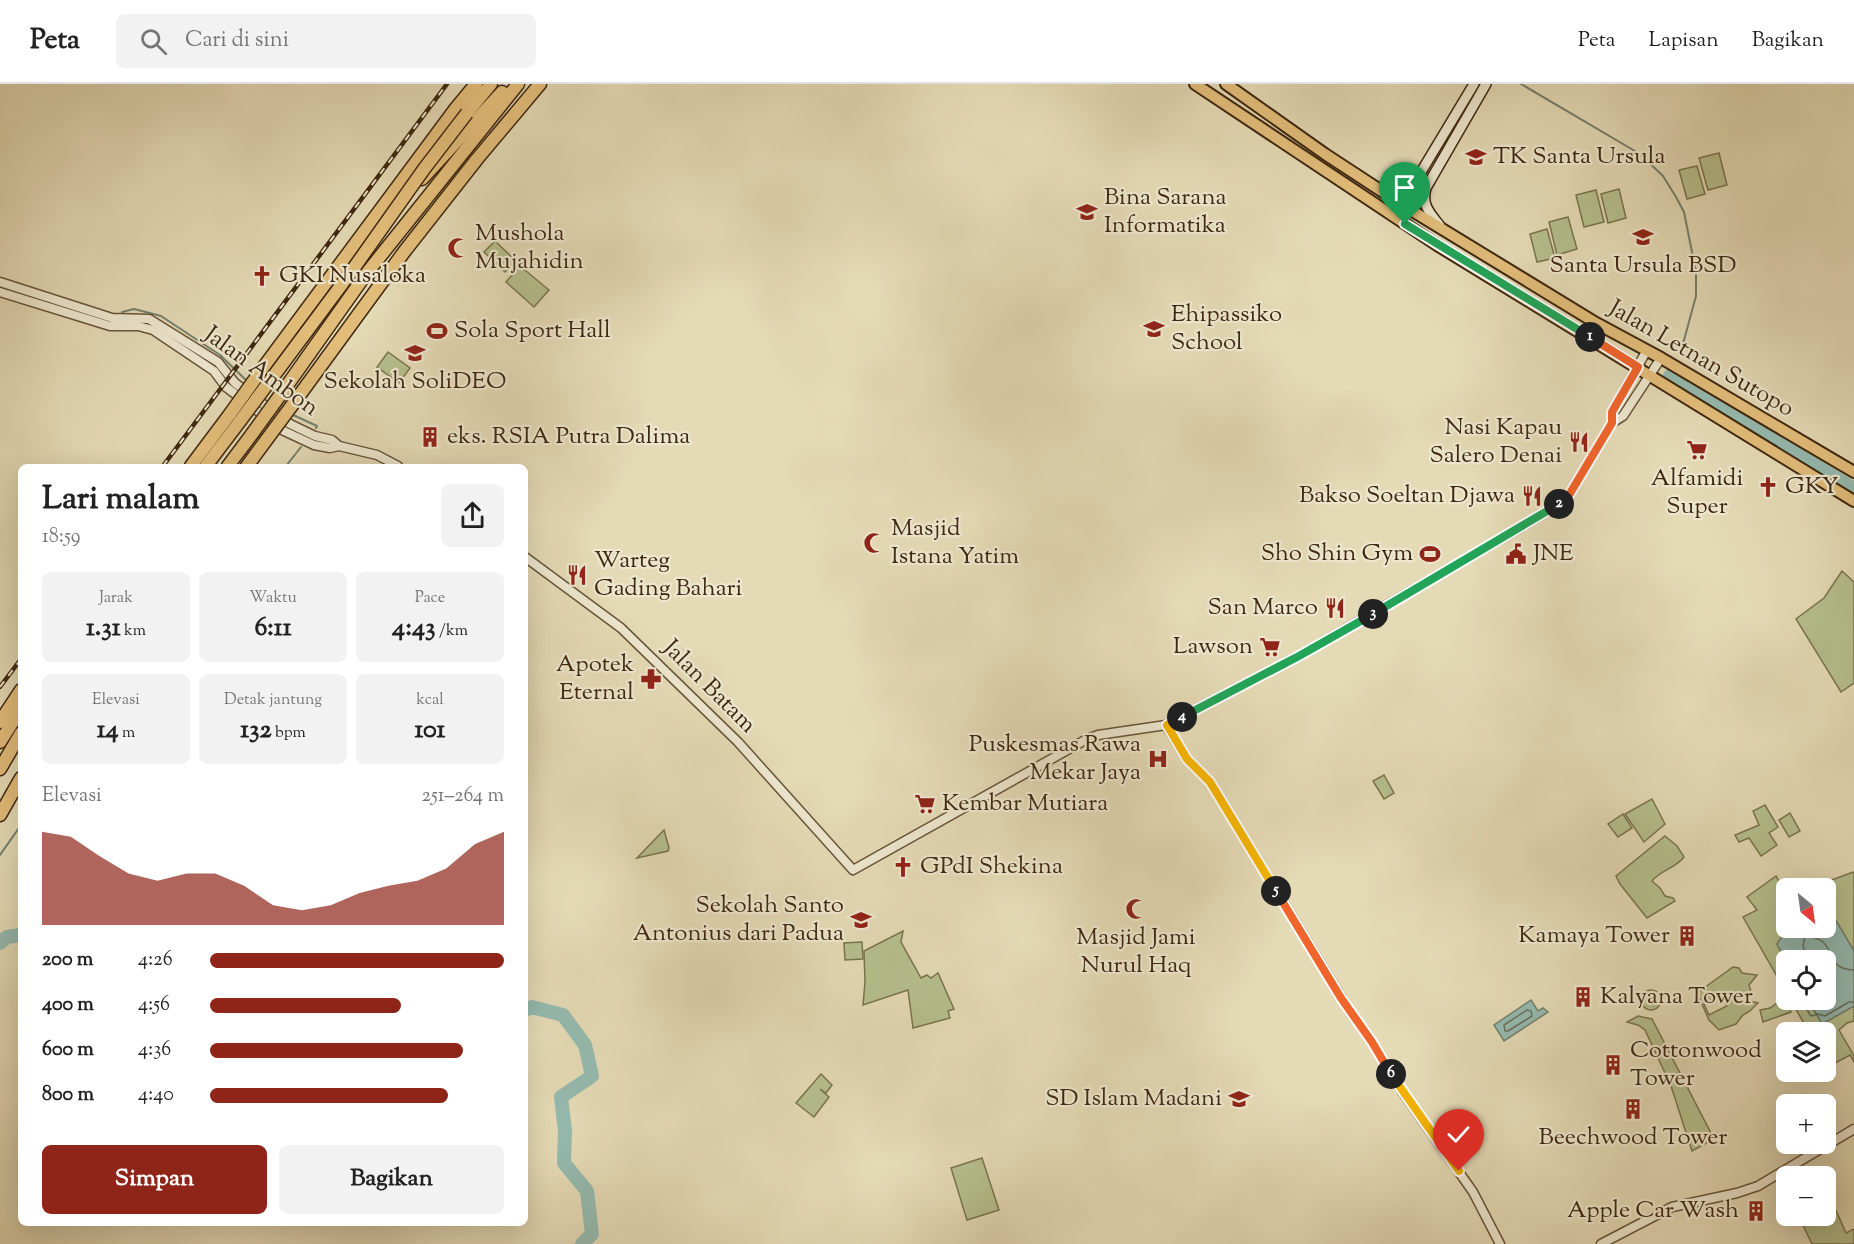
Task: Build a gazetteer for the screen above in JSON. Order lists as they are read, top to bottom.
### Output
{
  "streets": {
    "main road": ["Jalan Letnan Sutopo"],
    "street": ["Jalan Ambon", "Jalan Batam"]
  },
  "places": {
    "school or university": [
      "TK Santa Ursula",
      "Bina Sarana Informatika",
      "Santa Ursula BSD",
      "Ehipassiko School",
      "Sekolah SoliDEO",
      "Sekolah Santo Antonius dari Padua",
      "SD Islam Madani"
    ],
    "mosque": ["Mushola Mujahidin", "Masjid Istana Yatim", "Masjid Jami Nurul Haq"],
    "church": ["GKI Nusaloka", "GKY", "GPdI Shekina"],
    "sports": ["Sola Sport Hall", "Sho Shin Gym"],
    "building": [
      "eks. RSIA Putra Dalima",
      "Kamaya Tower",
      "Kalyana Tower",
      "Cottonwood Tower",
      "Beechwood Tower",
      "Apple Car Wash"
    ],
    "restaurant": [
      "Nasi Kapau Salero Denai",
      "Bakso Soeltan Djawa",
      "Warteg Gading Bahari",
      "San Marco"
    ],
    "supermarket": ["Alfamidi Super", "Lawson", "Kembar Mutiara"],
    "public building": ["JNE"],
    "pharmacy": ["Apotek Eternal"],
    "hospital": ["Puskesmas Rawa Mekar Jaya"]
  },
  "north": "bottom right",
  "page": {
    "header": "Peta",
    "search": "Cari di sini",
    "nav": ["Peta", "Lapisan", "Bagikan"],
    "pins": [
      "1",
      "2",
      "3",
      "4",
      "5",
      "6"
    ],
    "heading": ["Lari malam", "18:59"],
    "stats": [
      ["Jarak", "1.31 km"],
      ["Waktu", "6:11"],
      ["Pace", "4:43 /km"],
      ["Elevasi", "14 m"],
      ["Detak jantung", "132 bpm"],
      ["kcal", "101"]
    ],
    "chart": ["Elevasi", "251–264 m"],
    "map_buttons": ["+", "−"],
    "list": [
      {
        "name": "200 m",
        "note": "4:26"
      },
      {
        "name": "400 m",
        "note": "4:56"
      },
      {
        "name": "600 m",
        "note": "4:36"
      },
      {
        "name": "800 m",
        "note": "4:40"
      }
    ],
    "buttons": ["Simpan", "Bagikan"]
  }
}
